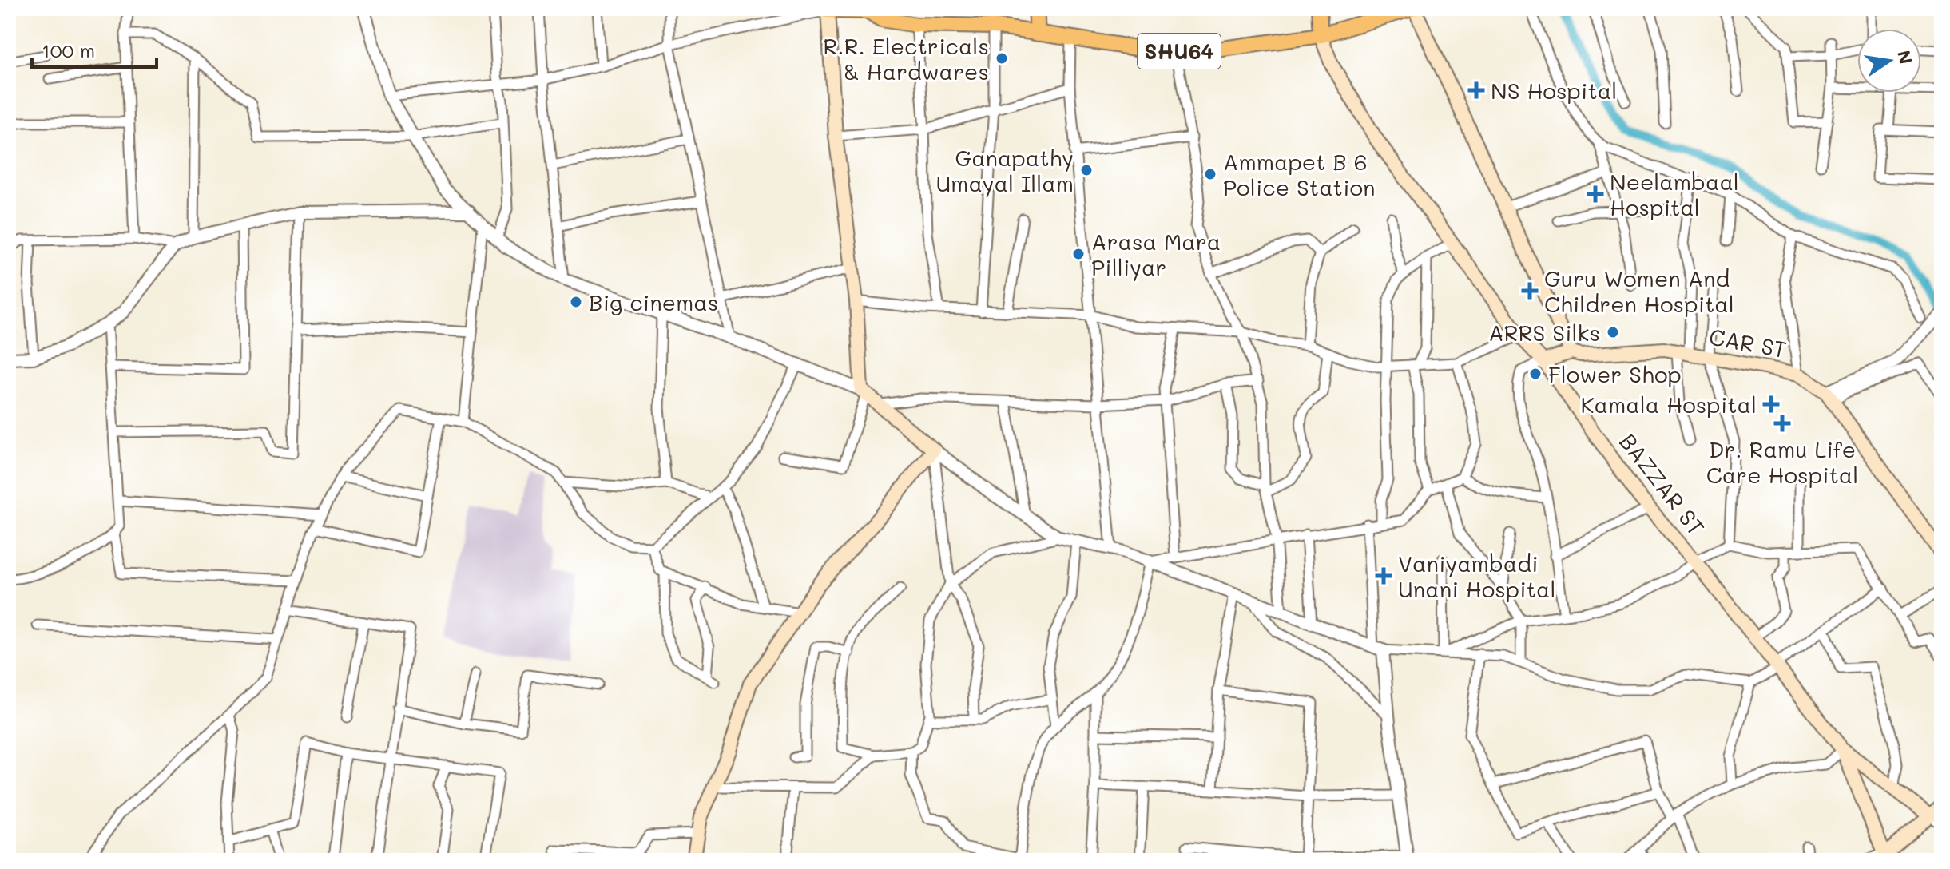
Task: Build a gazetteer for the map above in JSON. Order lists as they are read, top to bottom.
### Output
{
  "streets": {
    "main road": ["SHU64", "CAR ST", "BAZZAR ST"]
  },
  "crossings": [
    ["SHU64", "BAZZAR ST"],
    ["CAR ST", "BAZZAR ST"]
  ],
  "places": {
    "other": [
      "R.R. Electricals & Hardwares",
      "Ganapathy Umayal Illam",
      "Ammapet B 6 Police Station",
      "Arasa Mara Pilliyar",
      "Big cinemas",
      "ARRS Silks",
      "Flower Shop"
    ],
    "health": [
      "NS Hospital",
      "Neelambaal Hospital",
      "Guru Women And Children Hospital",
      "Kamala Hospital",
      "Dr. Ramu Life Care Hospital",
      "Vaniyambadi Unani Hospital"
    ]
  },
  "scale_bar": "100 m",
  "north": "right"
}
